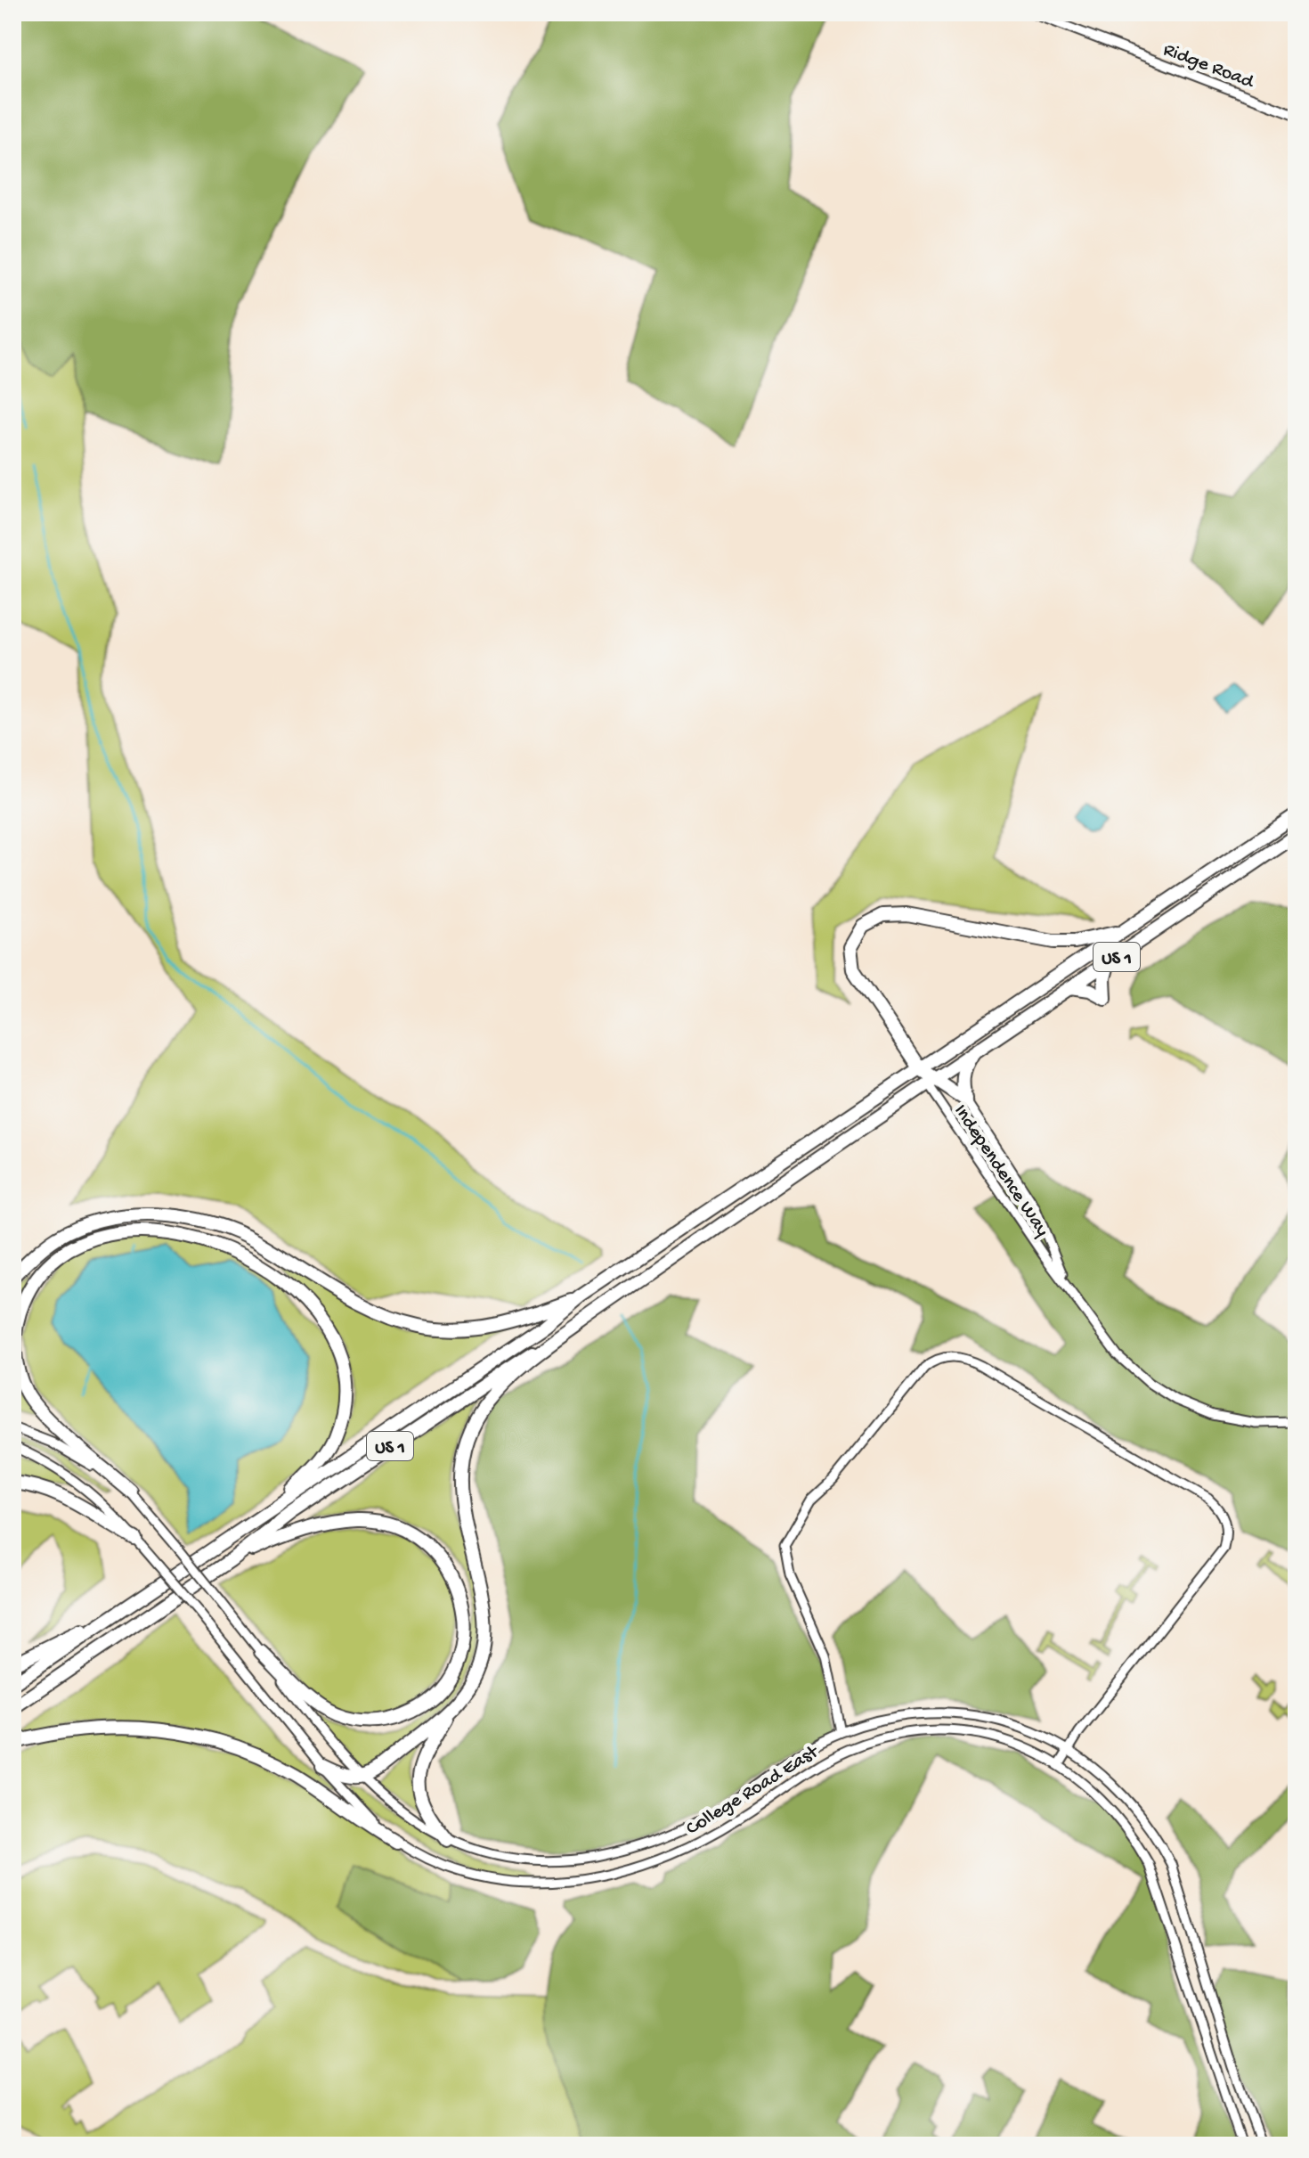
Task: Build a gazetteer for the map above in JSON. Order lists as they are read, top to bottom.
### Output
{
  "streets": {
    "highway": ["US 1"],
    "street": ["Ridge Road", "Independence Way", "College Road East"]
  },
  "crossings": [
    ["US 1", "Independence Way"]
  ]
}
